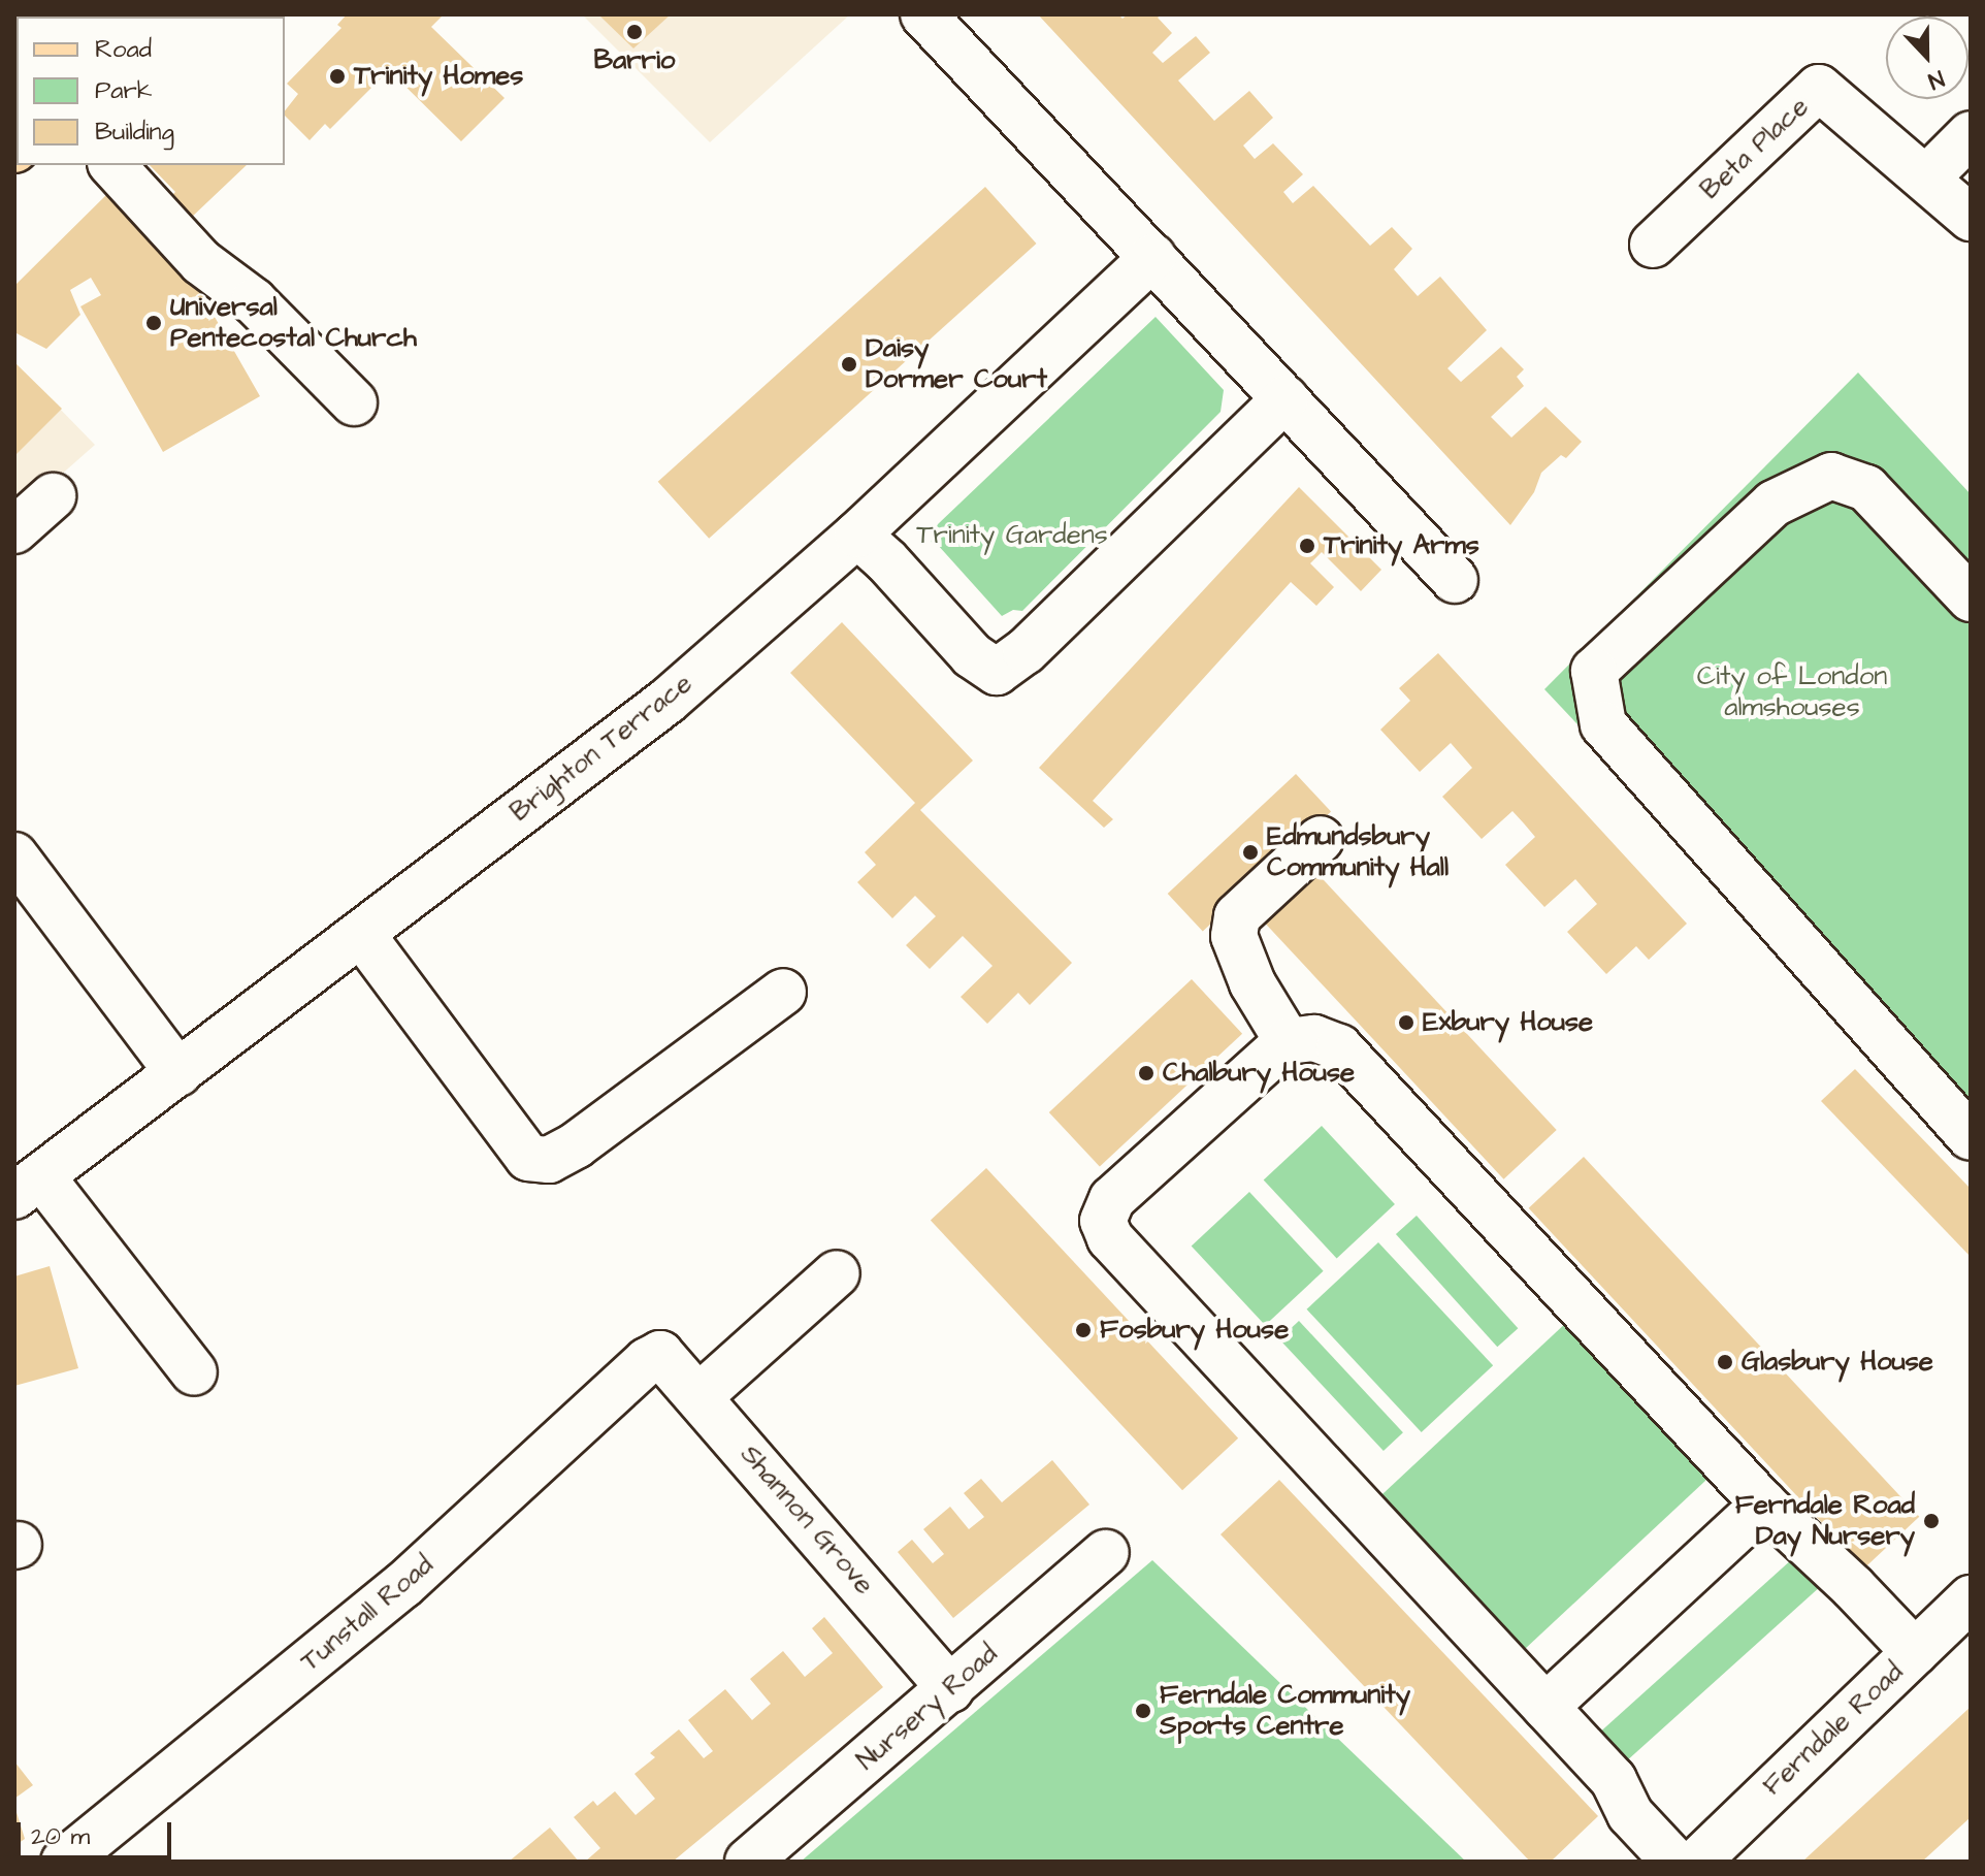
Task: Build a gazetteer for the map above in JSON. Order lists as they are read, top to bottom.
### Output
{
  "streets": {
    "street": [
      "Beta Place",
      "Brighton Terrace",
      "Shannon Grove",
      "Tunstall Road",
      "Nursery Road",
      "Ferndale Road"
    ]
  },
  "crossings": [
    ["Shannon Grove", "Tunstall Road"],
    ["Shannon Grove", "Nursery Road"]
  ],
  "parks": ["Trinity Gardens", "City of London almshouses"],
  "places": [
    "Barrio",
    "Trinity Homes",
    "Universal Pentecostal Church",
    "Daisy Dormer Court",
    "Trinity Arms",
    "Edmundsbury Community Hall",
    "Exbury House",
    "Chalbury House",
    "Fosbury House",
    "Glasbury House",
    "Ferndale Road Day Nursery",
    "Ferndale Community Sports Centre"
  ],
  "legend": ["Road", "Park", "Building"],
  "scale_bar": "20 m",
  "north": "bottom"
}
